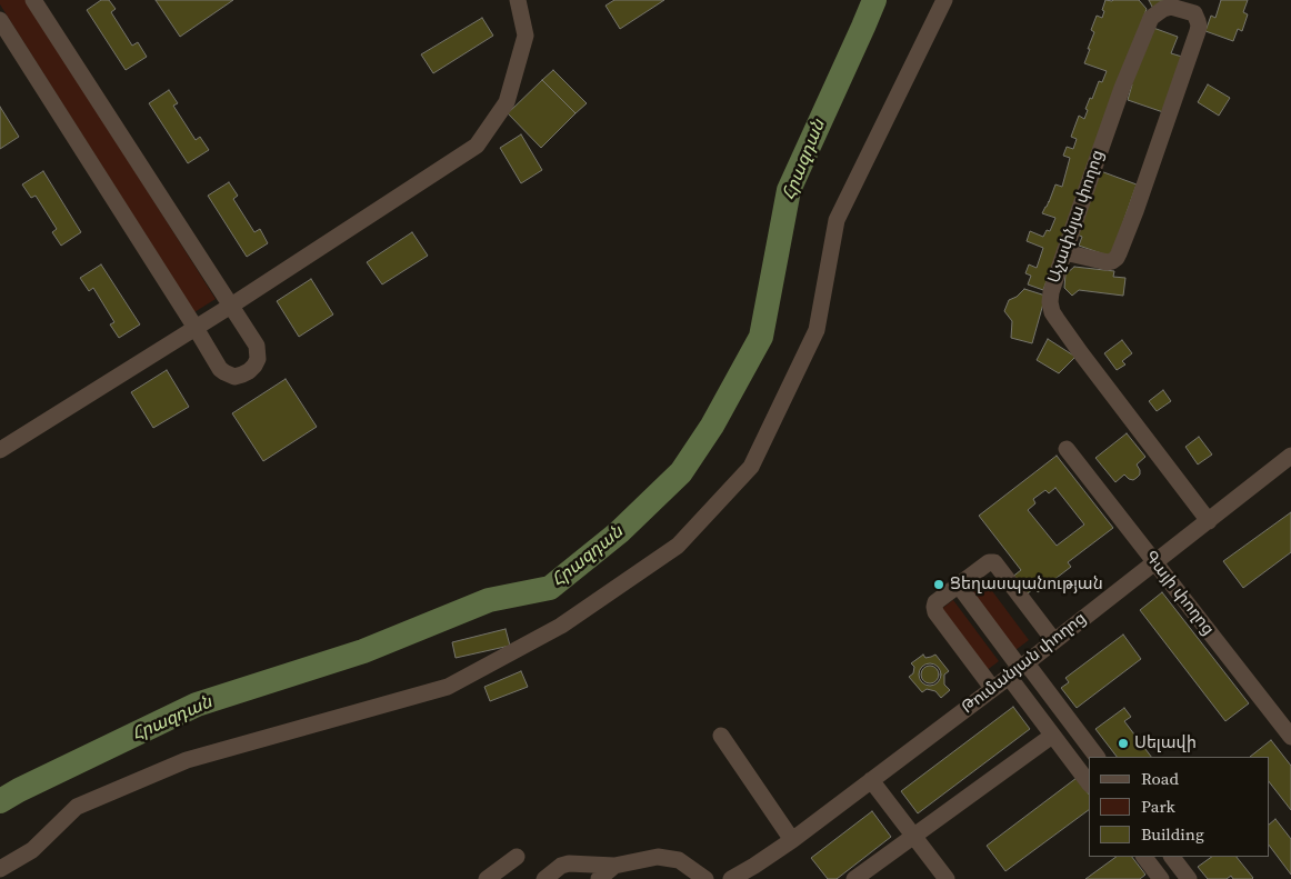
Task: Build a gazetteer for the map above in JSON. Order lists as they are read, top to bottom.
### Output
{
  "streets": {
    "street": ["Աչափնյա փողոց", "Գայի փողոց", "Թումանյան փողոց"]
  },
  "crossings": [
    ["Աչափնյա փողոց", "Թումանյան փողոց"],
    ["Գայի փողոց", "Թումանյան փողոց"]
  ],
  "water": ["Հրազդան"],
  "places": ["Ցեղասպանության", "Սելավի"],
  "legend": ["Road", "Park", "Building"]
}
